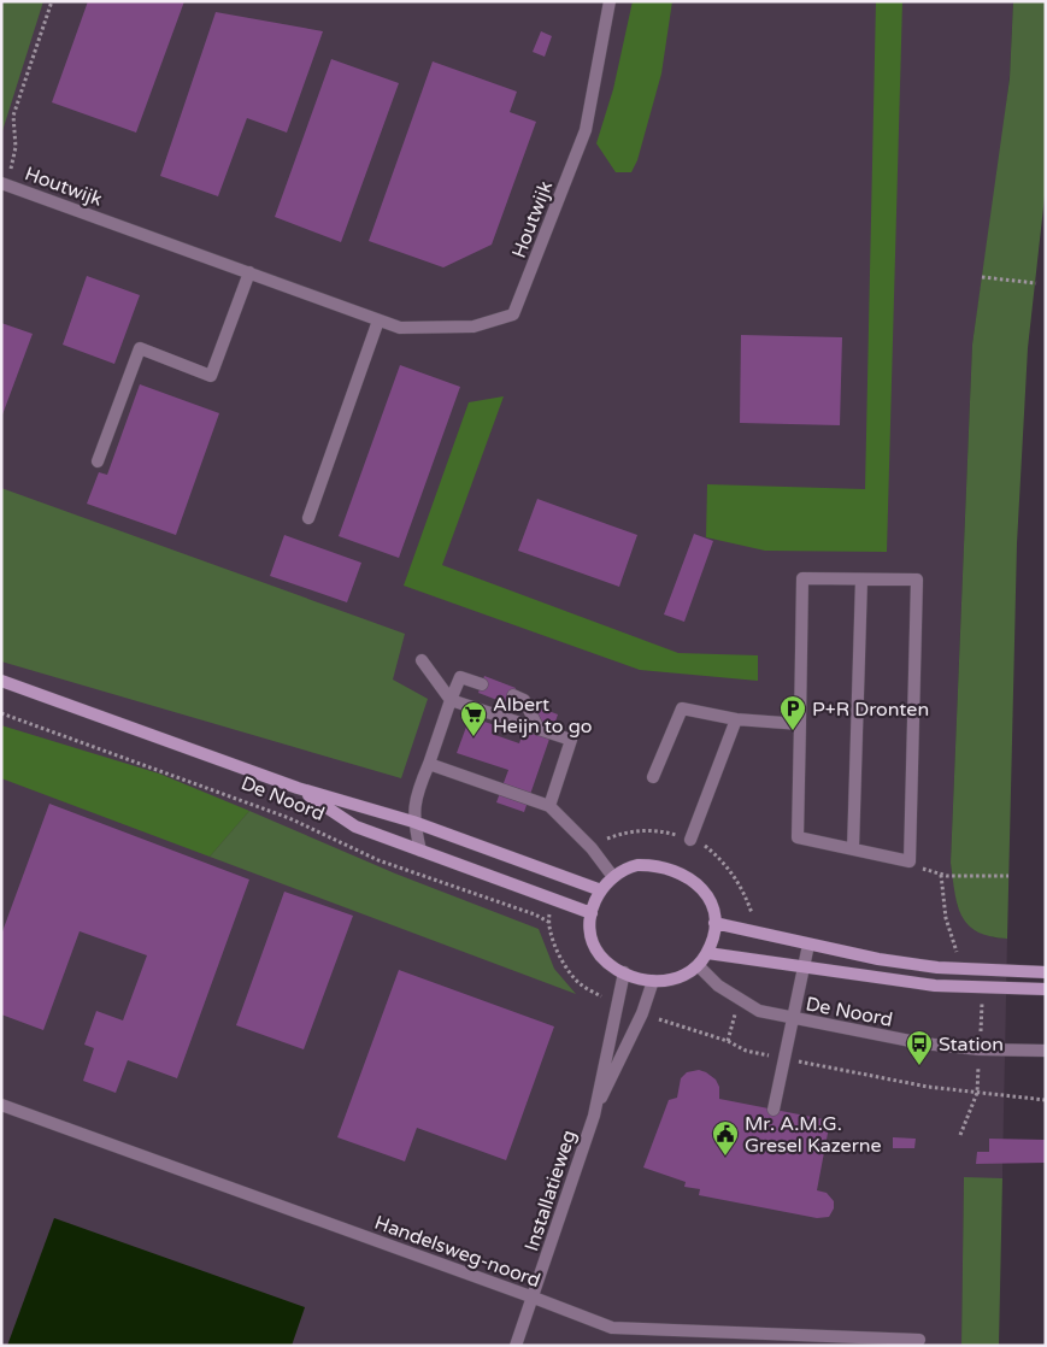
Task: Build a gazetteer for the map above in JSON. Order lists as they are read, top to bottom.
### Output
{
  "streets": {
    "main road": ["De Noord"],
    "street": ["Houtwijk", "Installatieweg", "Handelsweg-noord"]
  },
  "crossings": [
    ["De Noord", "Installatieweg"],
    ["Installatieweg", "Handelsweg-noord"]
  ],
  "places": {
    "parking": ["P+R Dronten"],
    "supermarket": ["Albert Heijn to go"],
    "bus stop": ["Station"],
    "public building": ["Mr. A.M.G. Gresel Kazerne"]
  }
}
